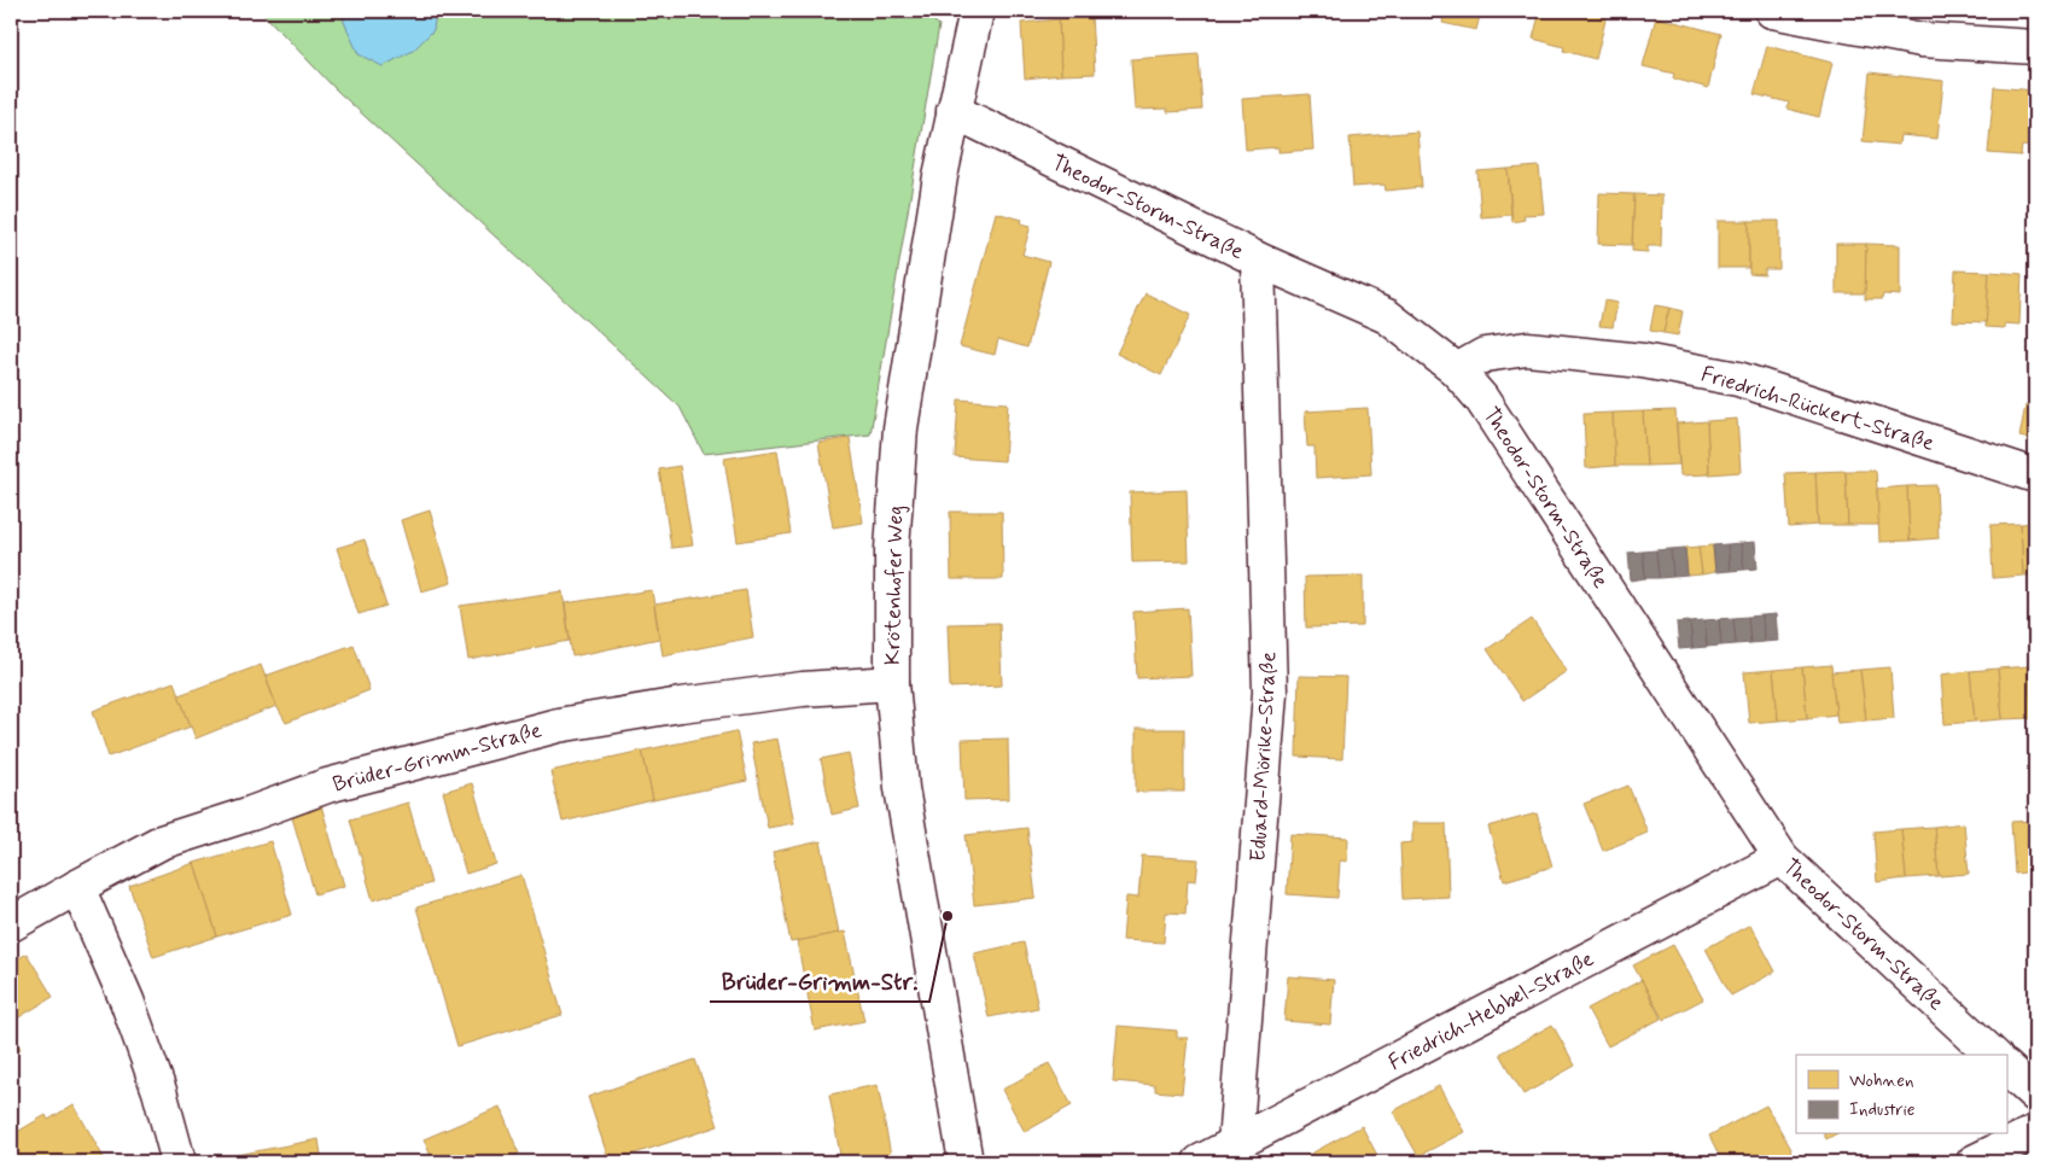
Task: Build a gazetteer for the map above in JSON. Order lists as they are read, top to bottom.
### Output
{
  "streets": {
    "street": [
      "Theodor-Storm-Straße",
      "Friedrich-Rückert-Straße",
      "Krötenhofer Weg",
      "Brüder-Grimm-Straße",
      "Eduard-Mörike-Straße",
      "Friedrich-Hebbel-Straße"
    ]
  },
  "crossings": [
    ["Theodor-Storm-Straße", "Friedrich-Rückert-Straße"],
    ["Theodor-Storm-Straße", "Krötenhofer Weg"],
    ["Theodor-Storm-Straße", "Eduard-Mörike-Straße"],
    ["Theodor-Storm-Straße", "Friedrich-Hebbel-Straße"],
    ["Krötenhofer Weg", "Brüder-Grimm-Straße"],
    ["Eduard-Mörike-Straße", "Friedrich-Hebbel-Straße"]
  ],
  "places": ["Brüder-Grimm-Str."],
  "legend": ["Wohnen", "Industrie"]
}
